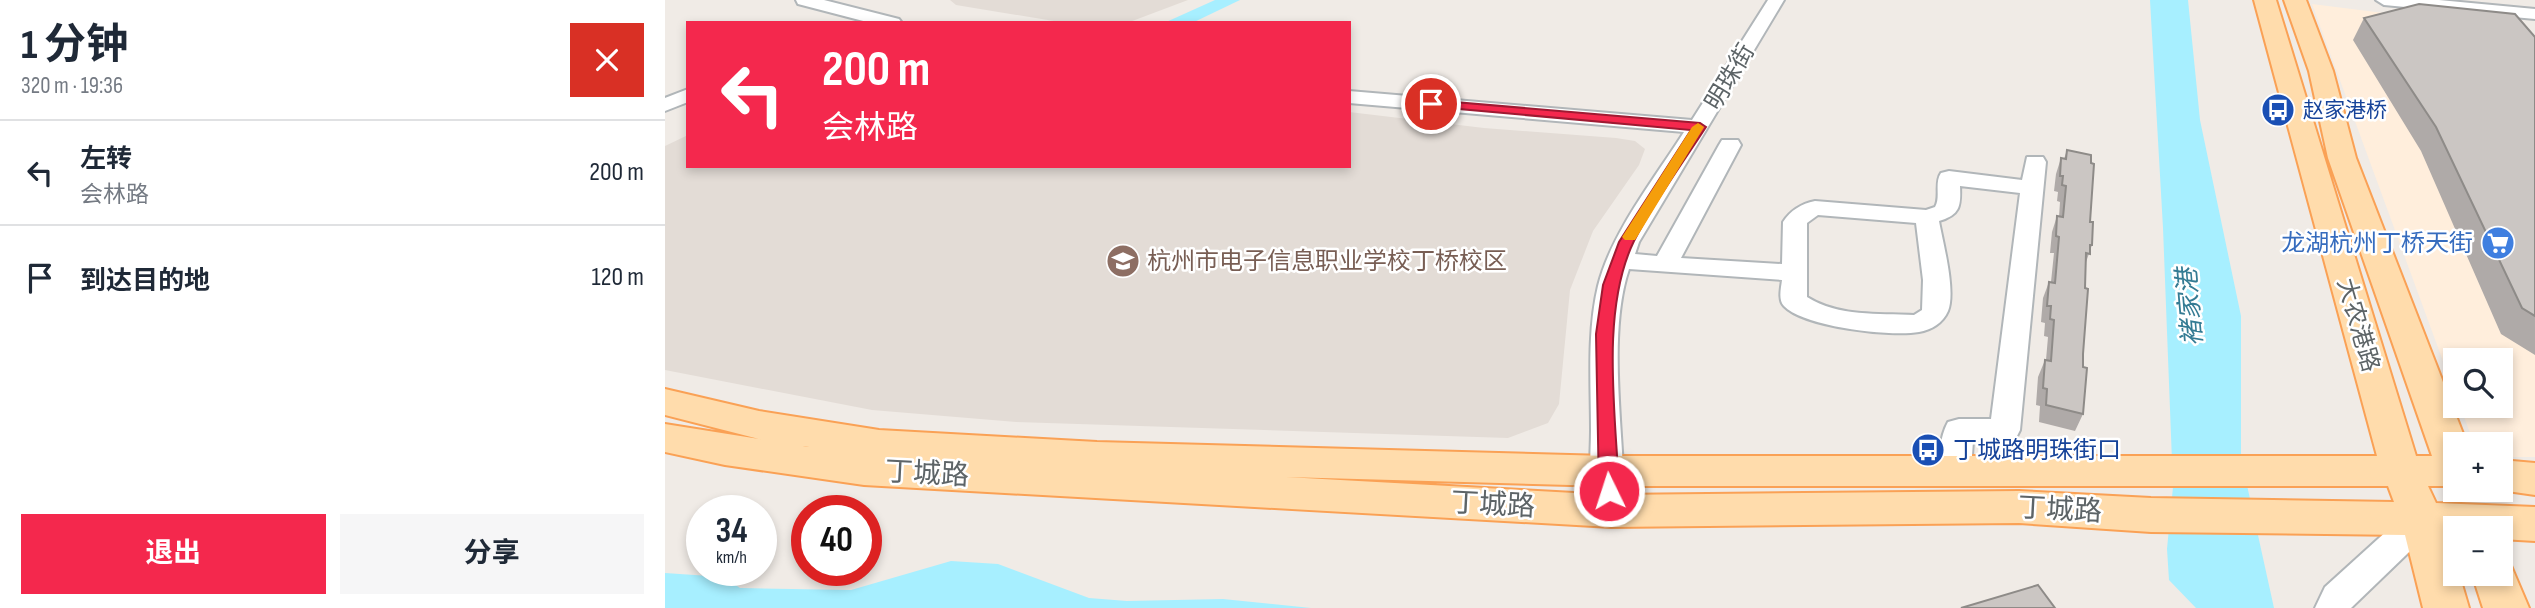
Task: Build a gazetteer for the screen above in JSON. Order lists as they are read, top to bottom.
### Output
{
  "streets": {
    "main road": ["大农港路", "丁城路"],
    "street": ["明珠街"]
  },
  "crossings": [
    ["明珠街", "丁城路"],
    ["大农港路", "丁城路"]
  ],
  "water": ["褚家港"],
  "places": {
    "bus stop": ["赵家港桥", "丁城路明珠街口"],
    "supermarket": ["龙湖杭州丁桥天街"],
    "school or university": ["杭州市电子信息职业学校丁桥校区"]
  },
  "page": {
    "heading": ["1 分钟", "320 m · 19:36"],
    "turn": ["200 m", "会林路"],
    "list": [
      {
        "name": "左转",
        "note": "会林路",
        "value": "200 m"
      },
      {
        "name": "到达目的地",
        "value": "120 m"
      }
    ],
    "map_buttons": ["+", "−"],
    "speed": "34 km/h",
    "limit": "40",
    "buttons": ["退出", "分享"]
  }
}
